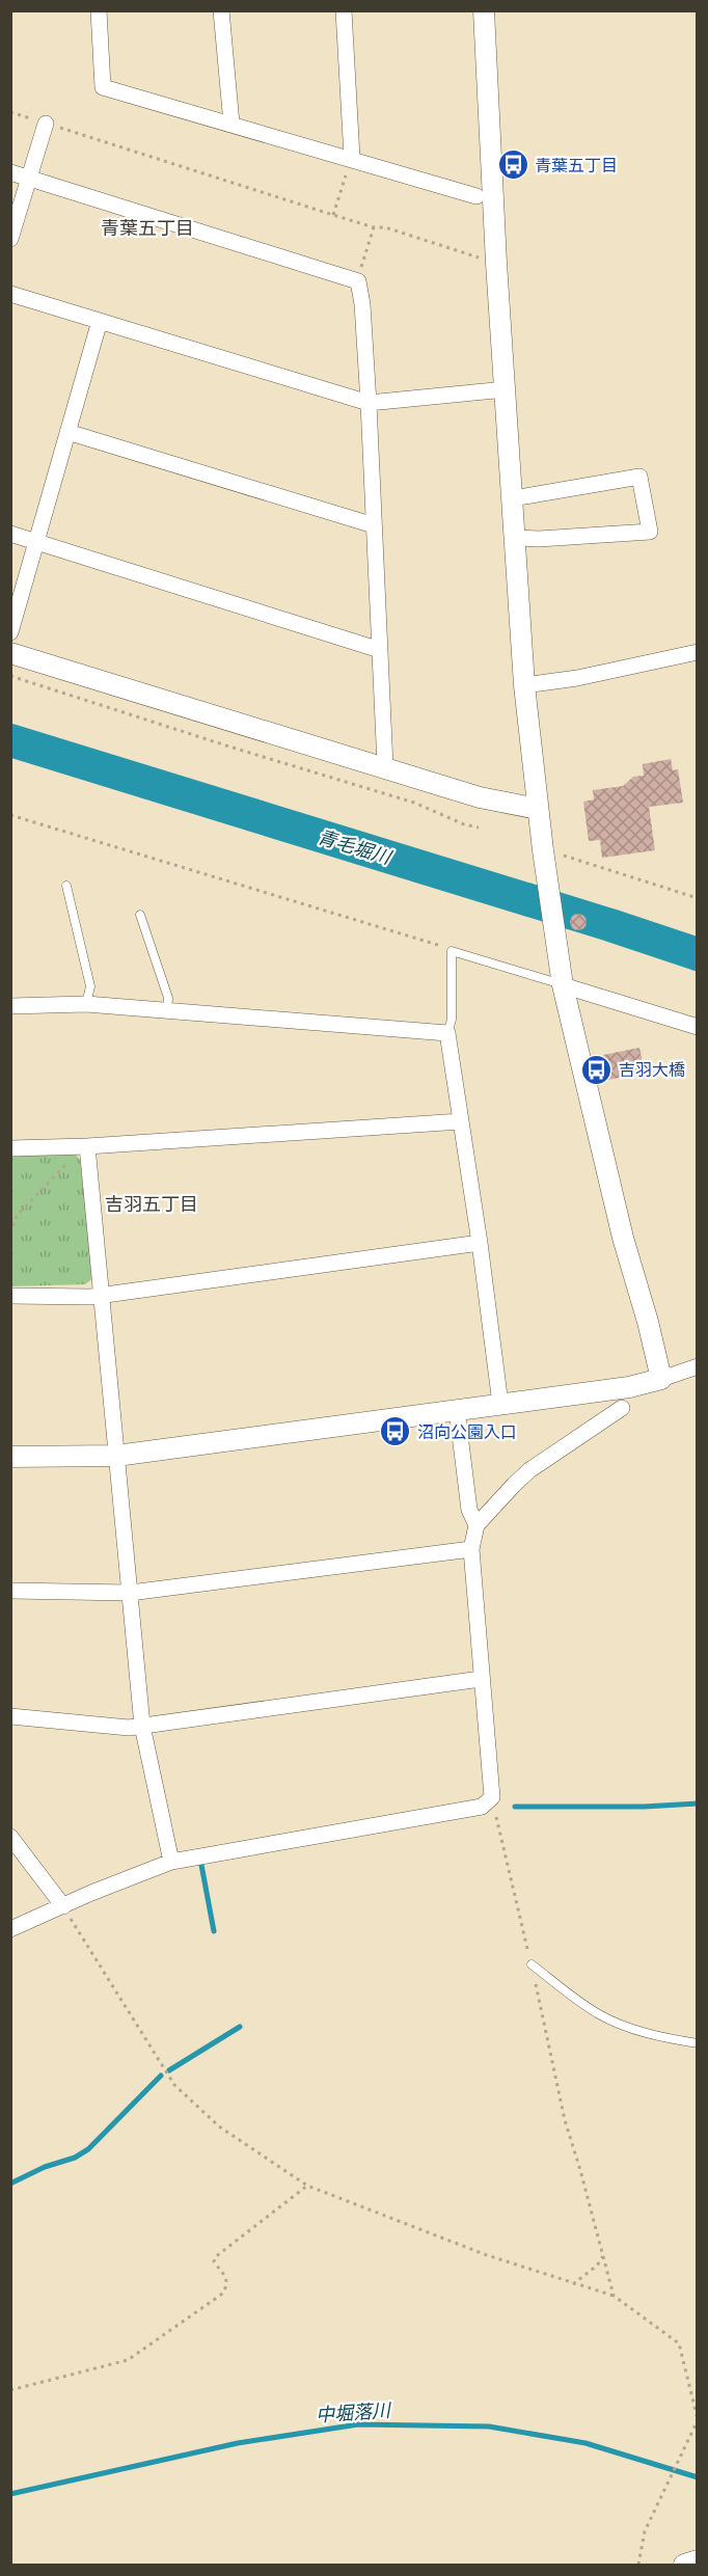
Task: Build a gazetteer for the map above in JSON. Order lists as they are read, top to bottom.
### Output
{
  "districts": ["青葉五丁目", "吉羽五丁目"],
  "water": ["青毛堀川", "中堀落川"],
  "places": {
    "bus stop": ["青葉五丁目", "吉羽大橋", "沼向公園入口"]
  }
}
